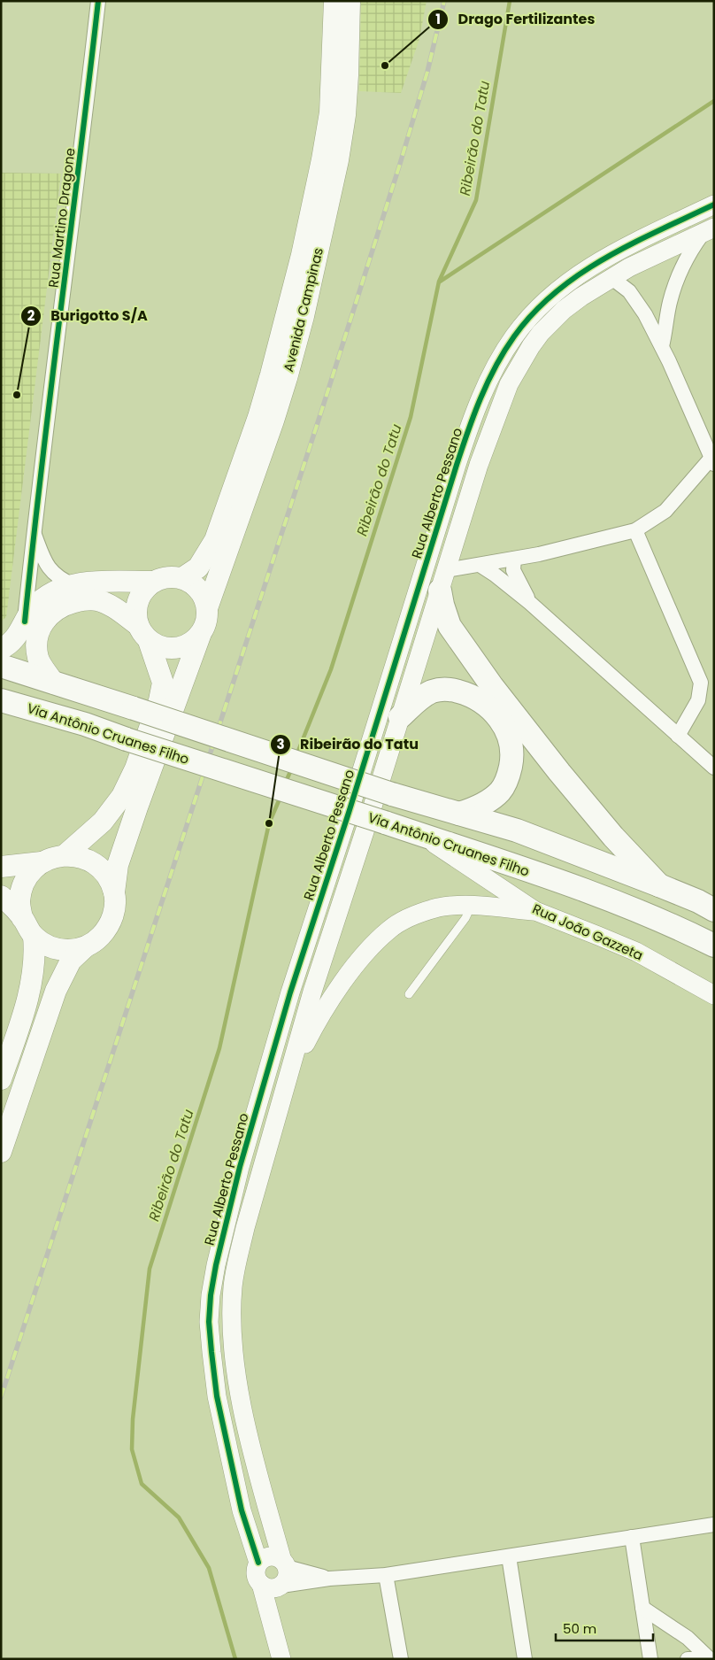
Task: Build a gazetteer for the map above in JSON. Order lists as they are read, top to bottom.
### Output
{
  "streets": {
    "main road": ["Rua Martino Dragone", "Avenida Campinas", "Via Antônio Cruanes Filho"],
    "street": ["Rua Alberto Pessano", "Rua João Gazzeta"]
  },
  "crossings": [
    ["Rua Martino Dragone", "Avenida Campinas"],
    ["Via Antônio Cruanes Filho", "Rua João Gazzeta"]
  ],
  "water": ["Ribeirão do Tatu"],
  "places": ["Drago Fertilizantes", "Burigotto S/A", "Ribeirão do Tatu"],
  "scale_bar": "50 m"
}
